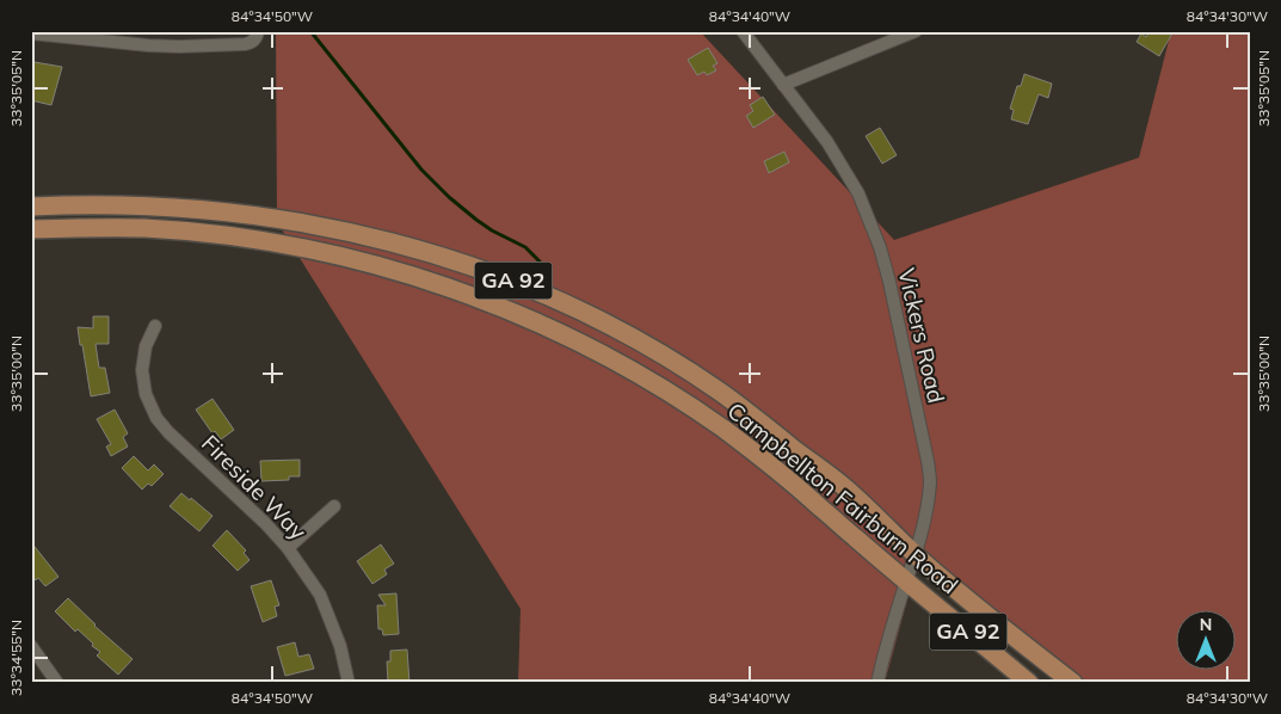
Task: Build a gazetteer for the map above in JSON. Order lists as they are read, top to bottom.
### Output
{
  "streets": {
    "main road": ["GA 92", "Campbellton Fairburn Road"],
    "street": ["Vickers Road", "Fireside Way"]
  },
  "crossings": [
    ["Vickers Road", "Campbellton Fairburn Road"]
  ],
  "north": "top",
  "coordinates": [
    "84°34'50\"W",
    "84°34'40\"W",
    "84°34'30\"W",
    "33°35'05\"N",
    "33°35'00\"N",
    "33°34'55\"N"
  ]
}
